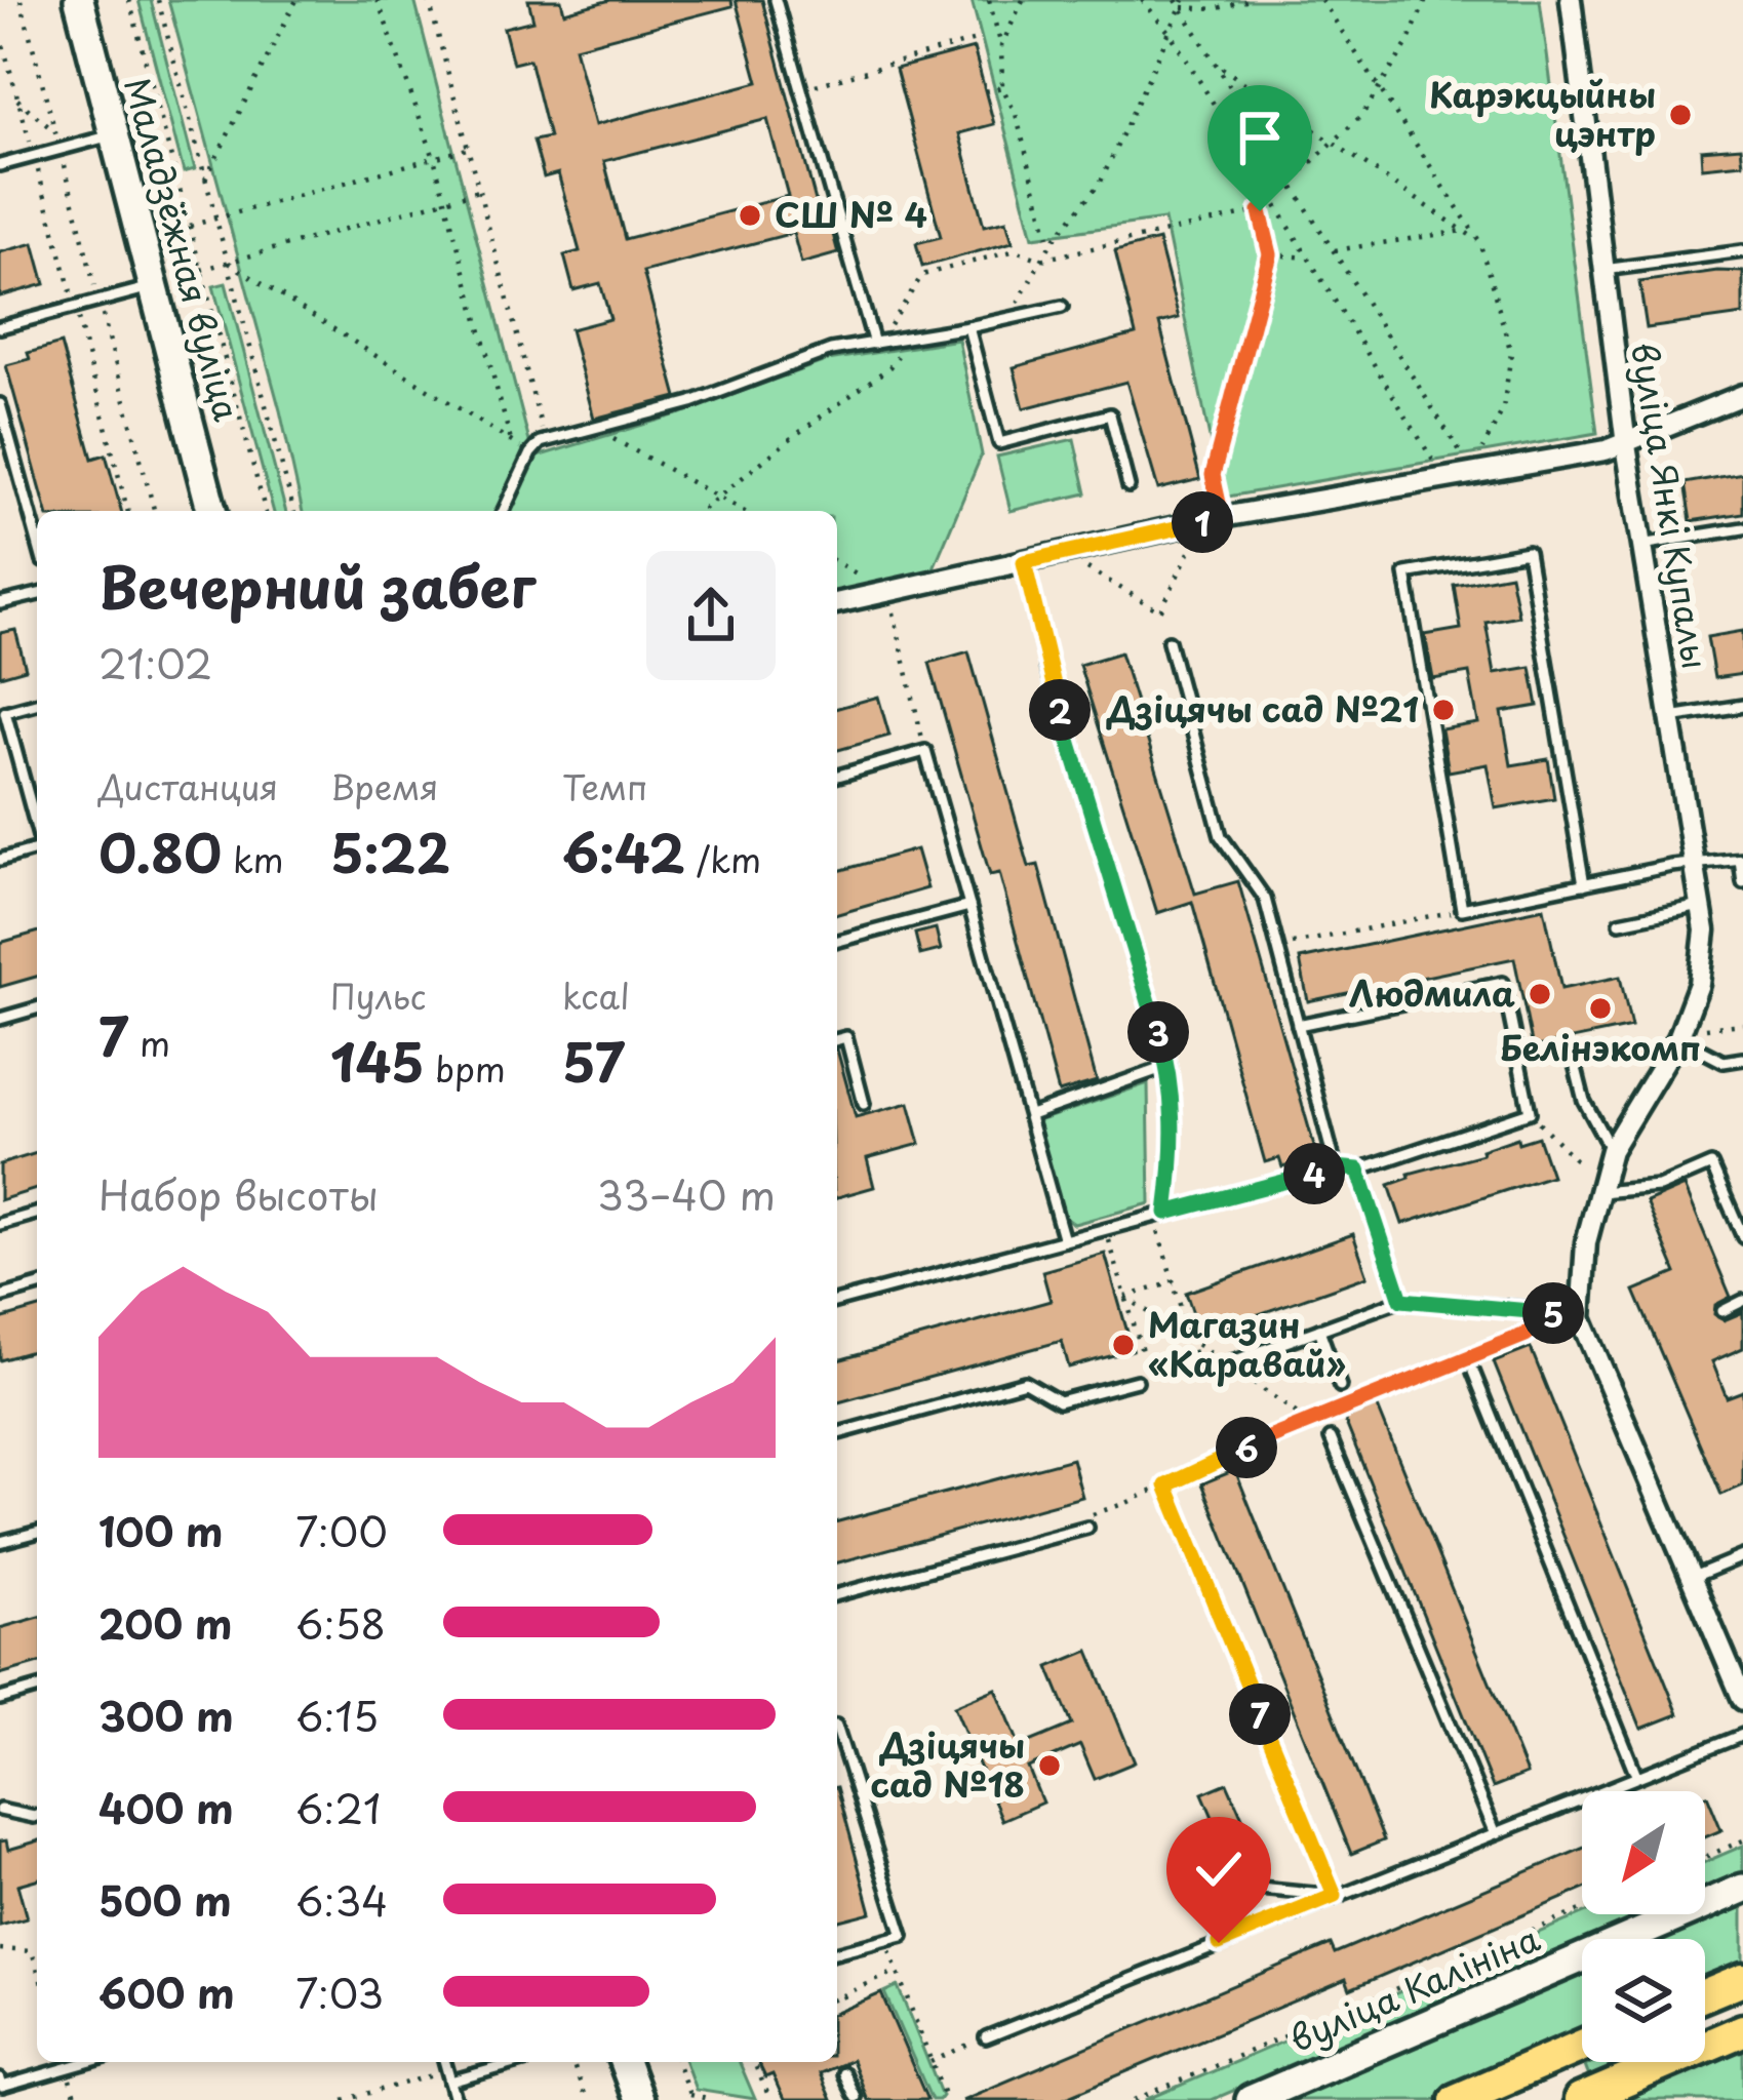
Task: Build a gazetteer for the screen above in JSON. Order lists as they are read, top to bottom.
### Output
{
  "streets": {
    "main road": ["Маладзёжная вуліца", "вуліца Калініна"],
    "street": ["вуліца Янкі Купалы"]
  },
  "places": [
    "Карэкцыйны цэнтр",
    "СШ № 4",
    "Дзіцячы сад №21",
    "Людмила",
    "Белінэкомп",
    "Магазин «Каравай»",
    "Дзіцячы сад №18"
  ],
  "north": "bottom left",
  "page": {
    "pins": [
      "1",
      "2",
      "3",
      "4",
      "5",
      "6",
      "7"
    ],
    "heading": ["Вечерний забег", "21:02"],
    "stats": [
      ["Дистанция", "0.80 km"],
      ["Время", "5:22"],
      ["Темп", "6:42 /km"],
      ["7 m"],
      ["Пульс", "145 bpm"],
      ["kcal", "57"]
    ],
    "chart": ["Набор высоты", "33–40 m"],
    "list": [
      {
        "name": "100 m",
        "note": "7:00"
      },
      {
        "name": "200 m",
        "note": "6:58"
      },
      {
        "name": "300 m",
        "note": "6:15"
      },
      {
        "name": "400 m",
        "note": "6:21"
      },
      {
        "name": "500 m",
        "note": "6:34"
      },
      {
        "name": "600 m",
        "note": "7:03"
      }
    ]
  }
}
